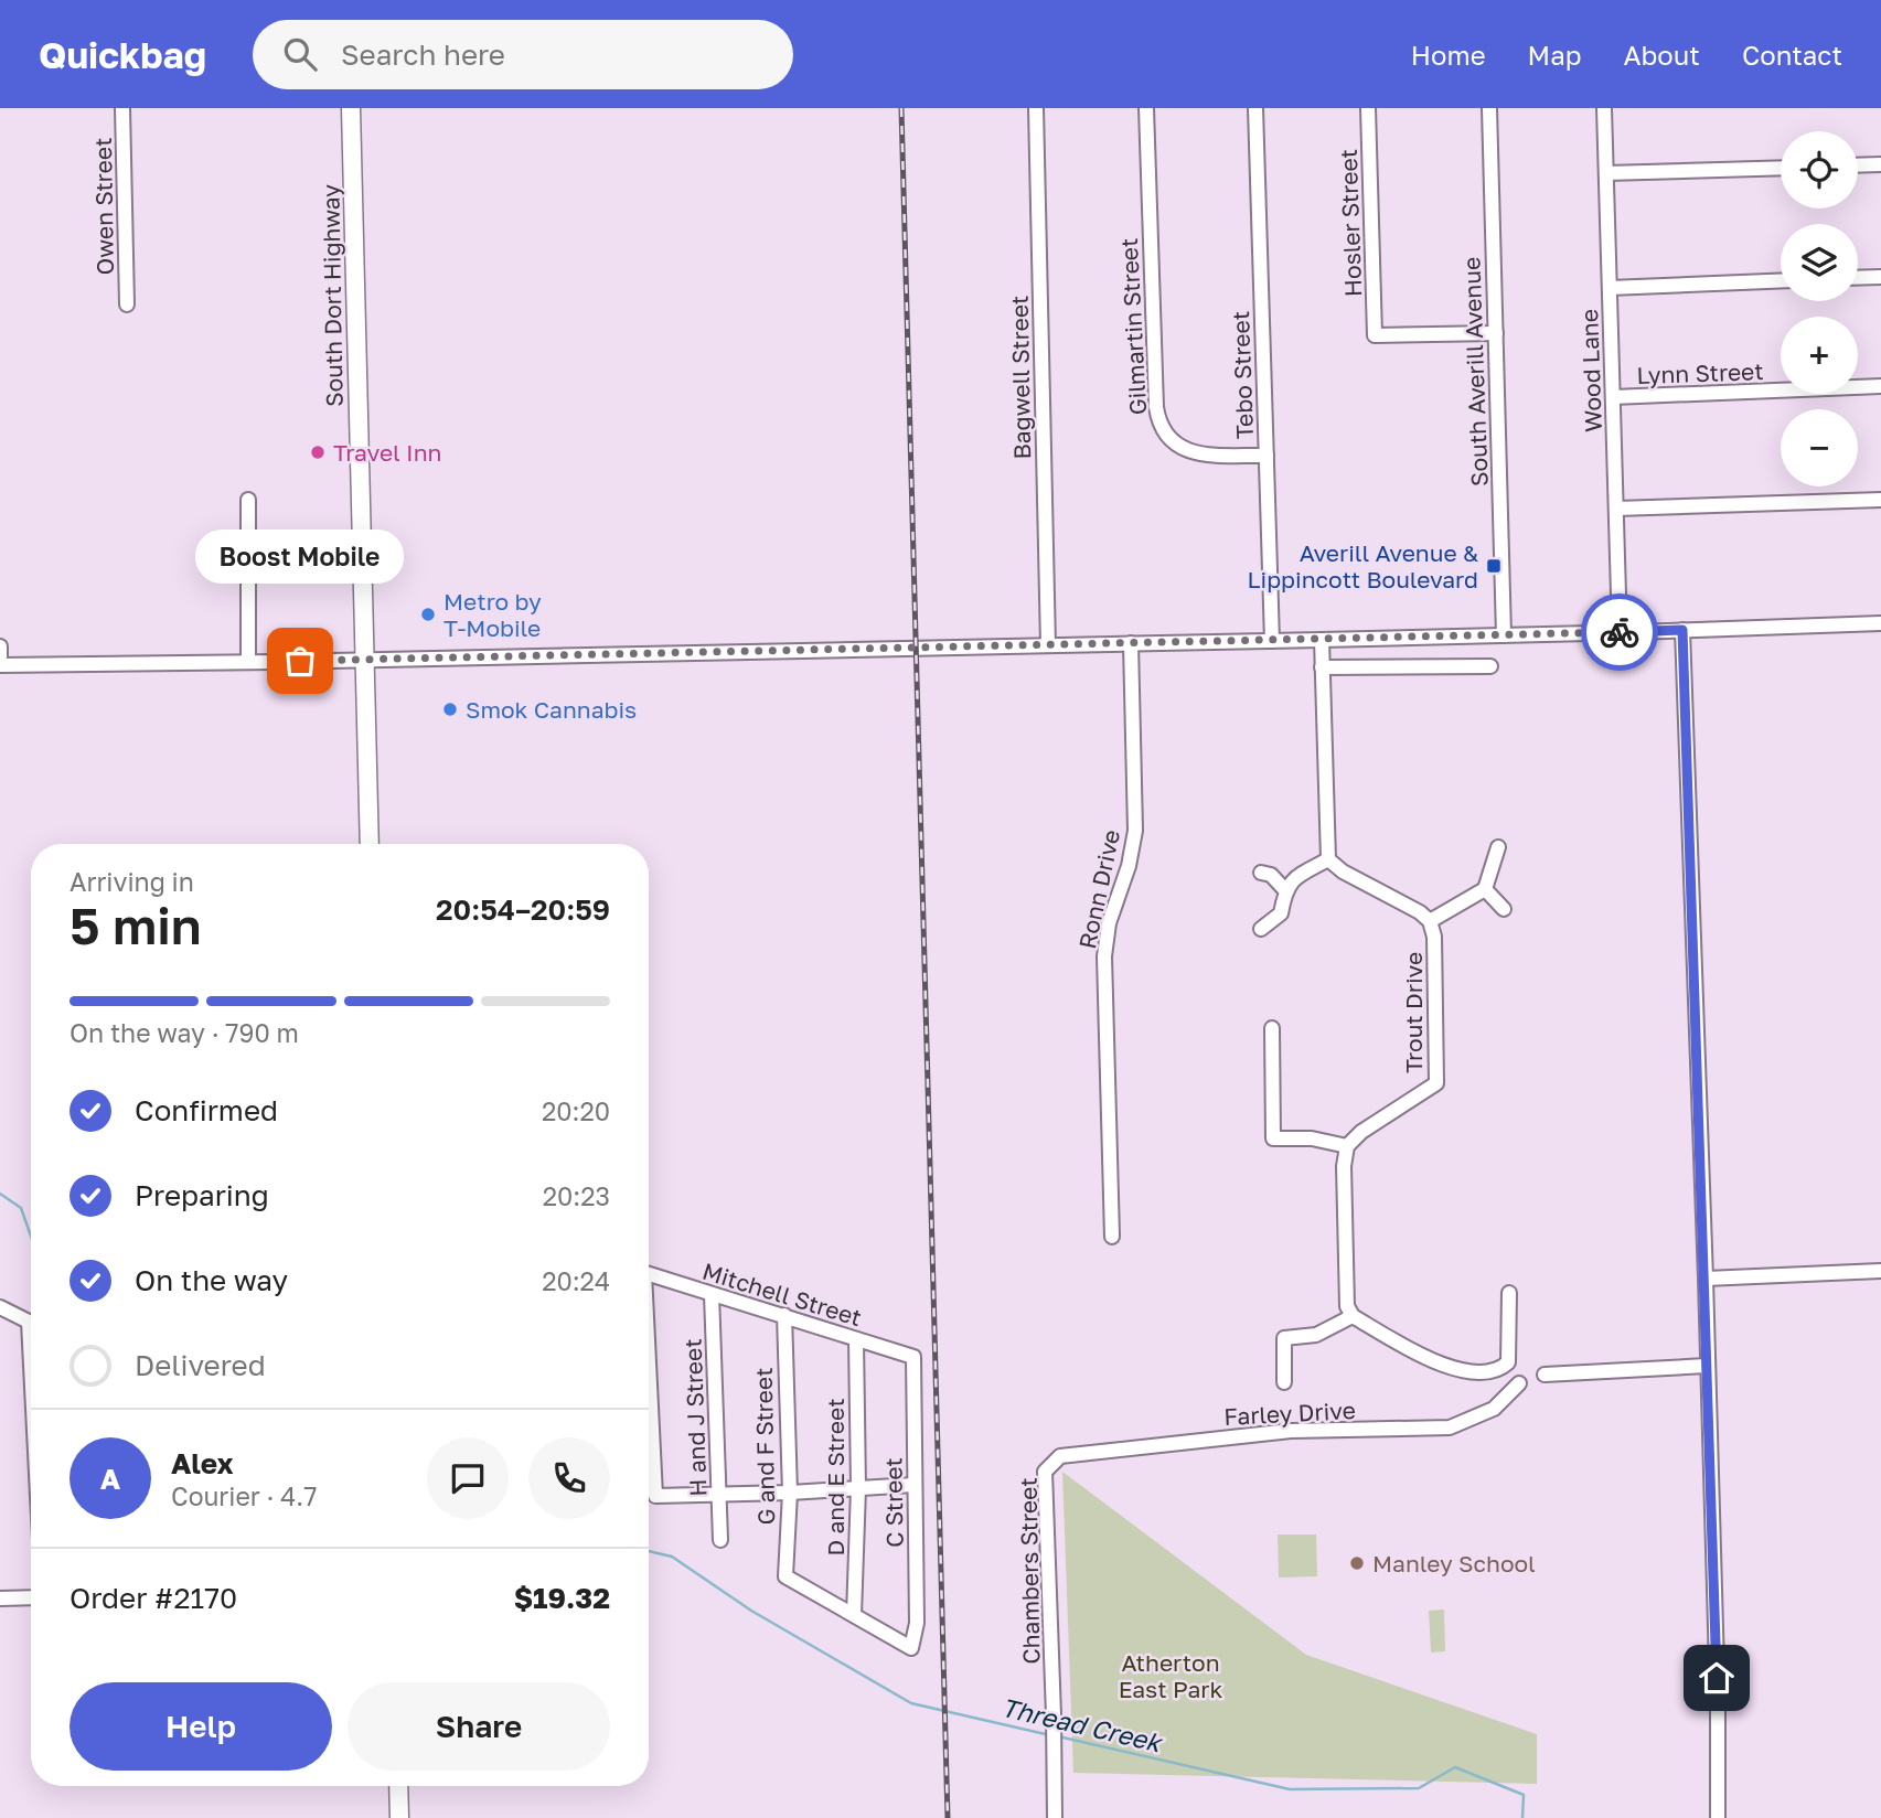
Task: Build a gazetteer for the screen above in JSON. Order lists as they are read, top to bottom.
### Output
{
  "streets": {
    "main road": ["South Dort Highway"],
    "street": [
      "Owen Street",
      "Hosler Street",
      "Gilmartin Street",
      "Wood Lane",
      "South Averill Avenue",
      "Lynn Street",
      "Tebo Street",
      "Bagwell Street",
      "Ronn Drive",
      "Trout Drive",
      "Mitchell Street",
      "Farley Drive",
      "H and J Street",
      "G and F Street",
      "D and E Street",
      "C Street",
      "Chambers Street"
    ]
  },
  "crossings": [
    ["Hosler Street", "South Averill Avenue"],
    ["Gilmartin Street", "Tebo Street"],
    ["Wood Lane", "Lynn Street"],
    ["Mitchell Street", "H and J Street"],
    ["Mitchell Street", "G and F Street"],
    ["Mitchell Street", "D and E Street"],
    ["Mitchell Street", "C Street"],
    ["Farley Drive", "Chambers Street"],
    ["G and F Street", "D and E Street"],
    ["G and F Street", "C Street"],
    ["D and E Street", "C Street"]
  ],
  "water": ["Thread Creek"],
  "parks": ["Atherton East Park"],
  "places": {
    "other": [
      "Travel Inn",
      "Metro by T-Mobile",
      "Boost Mobile",
      "Smok Cannabis",
      "Manley School"
    ],
    "transit": ["Averill Avenue & Lippincott Boulevard"]
  },
  "page": {
    "header": "Quickbag",
    "search": "Search here",
    "nav": [
      "Home",
      "Map",
      "About",
      "Contact"
    ],
    "map_buttons": ["+", "−"],
    "bubble": "Boost Mobile",
    "heading": ["5 min", "Arriving in", "20:54–20:59"],
    "panel": [
      "Alex",
      "Courier · 4.7",
      "Order #2170",
      "$19.32"
    ],
    "bar": "On the way · 790 m",
    "list": [
      ["Confirmed", "20:20"],
      ["Preparing", "20:23"],
      ["On the way", "20:24"],
      "Delivered"
    ],
    "round": "A",
    "buttons": ["Help", "Share"]
  }
}
